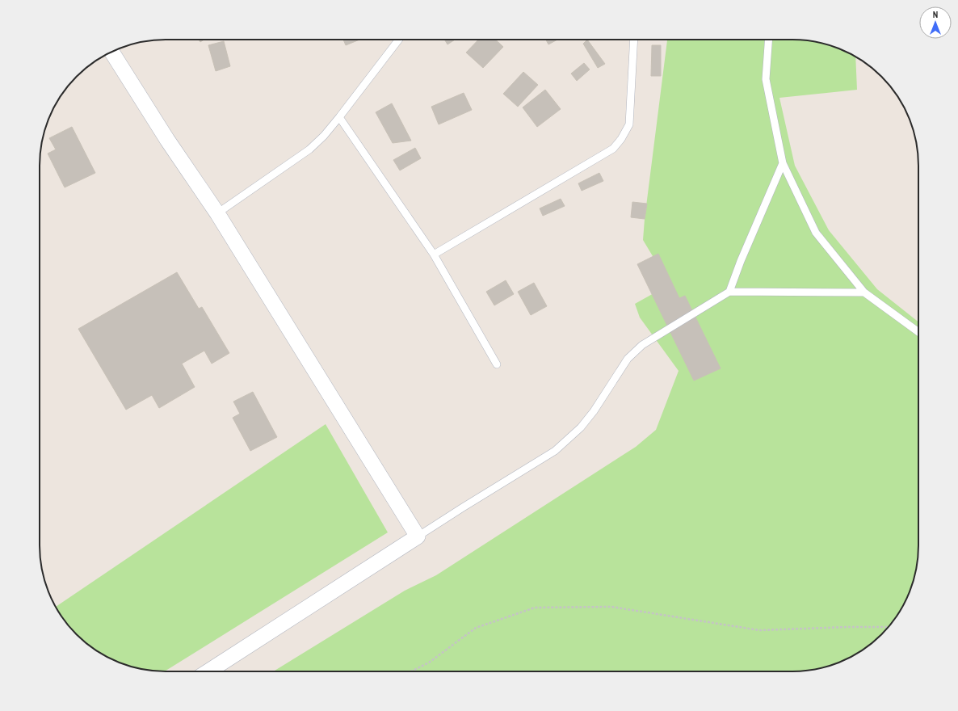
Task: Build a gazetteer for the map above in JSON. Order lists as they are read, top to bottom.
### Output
{
  "north": "top"
}
